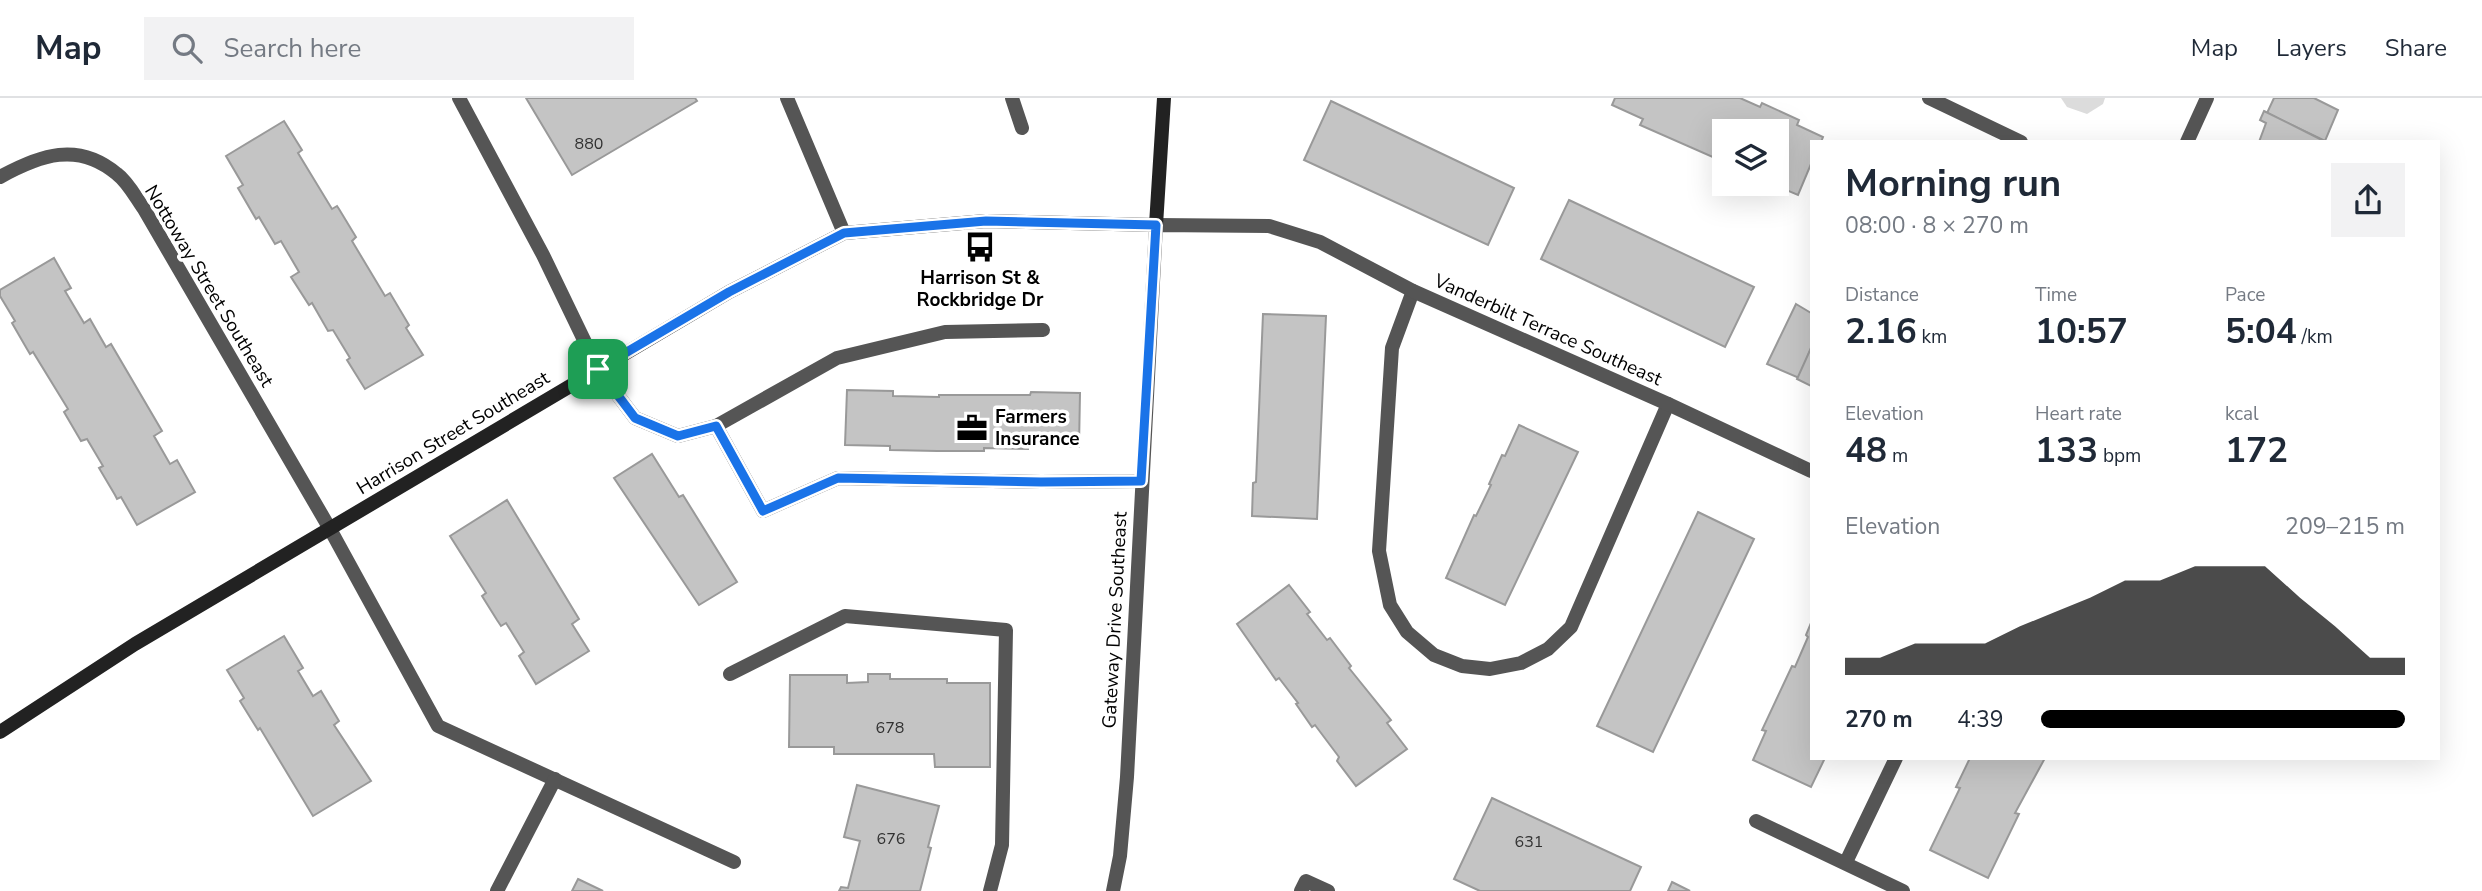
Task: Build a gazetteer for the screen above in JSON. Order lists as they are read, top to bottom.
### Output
{
  "streets": {
    "street": [
      "Nottoway Street Southeast",
      "Vanderbilt Terrace Southeast",
      "Harrison Street Southeast",
      "Gateway Drive Southeast"
    ]
  },
  "crossings": [
    ["Nottoway Street Southeast", "Harrison Street Southeast"],
    ["Vanderbilt Terrace Southeast", "Harrison Street Southeast"],
    ["Vanderbilt Terrace Southeast", "Gateway Drive Southeast"],
    ["Harrison Street Southeast", "Gateway Drive Southeast"]
  ],
  "places": {
    "bus stop": ["Harrison St & Rockbridge Dr"],
    "office": ["Farmers Insurance"]
  },
  "house_numbers": [
    "880",
    "678",
    "676",
    "631"
  ],
  "page": {
    "header": "Map",
    "search": "Search here",
    "nav": ["Map", "Layers", "Share"],
    "heading": ["Morning run", "08:00 · 8 × 270 m"],
    "stats": [
      ["Distance", "2.16 km"],
      ["Time", "10:57"],
      ["Pace", "5:04 /km"],
      ["Elevation", "48 m"],
      ["Heart rate", "133 bpm"],
      ["kcal", "172"]
    ],
    "chart": ["Elevation", "209–215 m"],
    "list": [
      {
        "name": "270 m",
        "note": "4:39"
      }
    ]
  }
}
